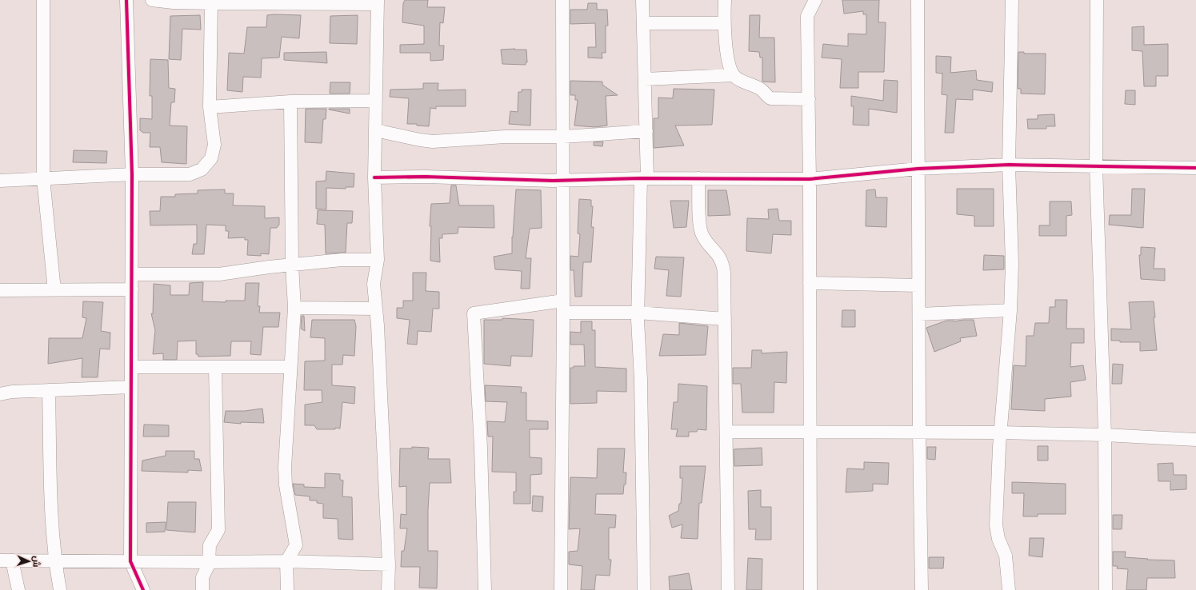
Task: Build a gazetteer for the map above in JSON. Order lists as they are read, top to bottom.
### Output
{
  "north": "right"
}
